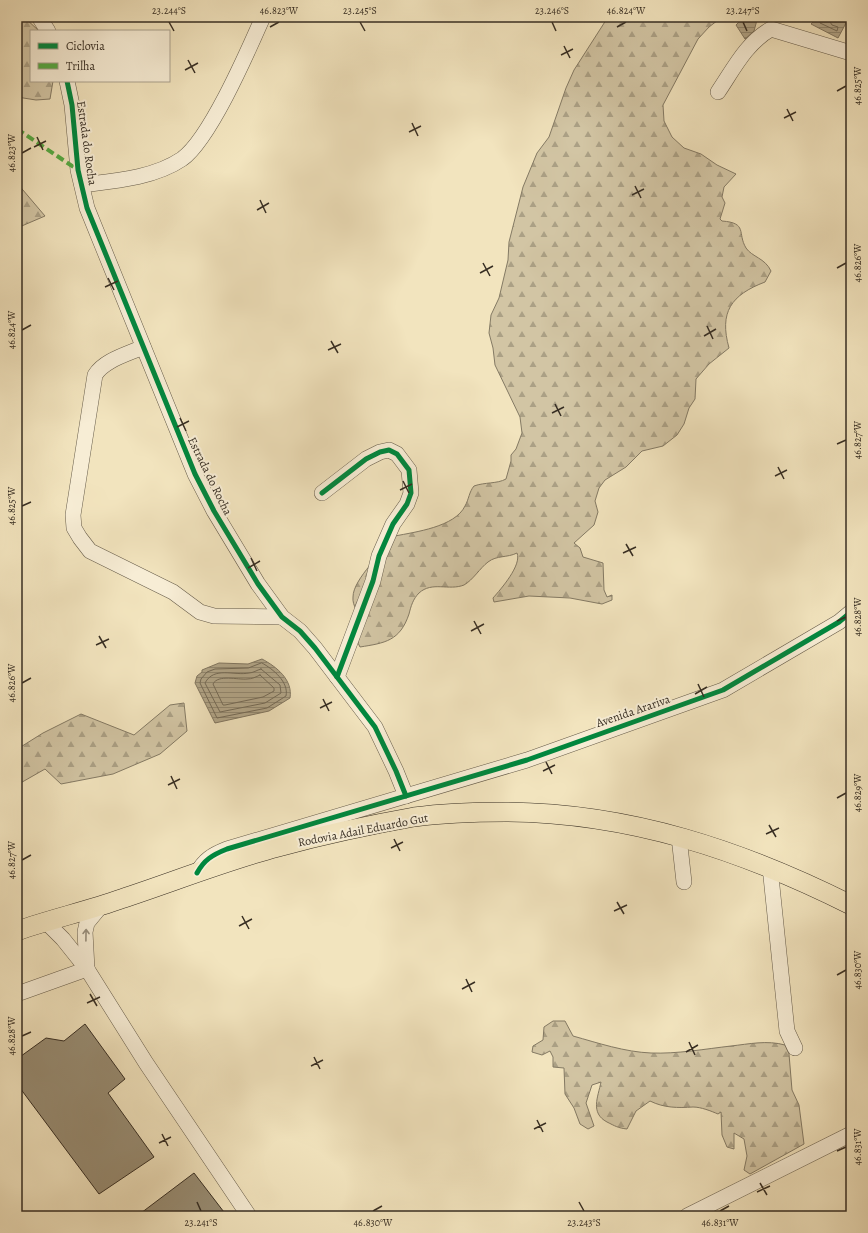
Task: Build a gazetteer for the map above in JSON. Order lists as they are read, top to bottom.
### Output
{
  "streets": {
    "main road": ["Rodovia Adail Eduardo Gut"],
    "street": ["Estrada do Rocha", "Avenida Arariva"]
  },
  "crossings": [
    ["Estrada do Rocha", "Avenida Arariva"],
    ["Avenida Arariva", "Rodovia Adail Eduardo Gut"]
  ],
  "legend": ["Ciclovia", "Trilha"],
  "coordinates": [
    "23.244°S",
    "46.823°W",
    "23.245°S",
    "23.246°S",
    "46.824°W",
    "23.247°S",
    "46.825°W",
    "46.826°W",
    "46.827°W",
    "46.828°W",
    "46.829°W",
    "46.830°W",
    "46.831°W",
    "23.241°S",
    "23.243°S"
  ]
}
